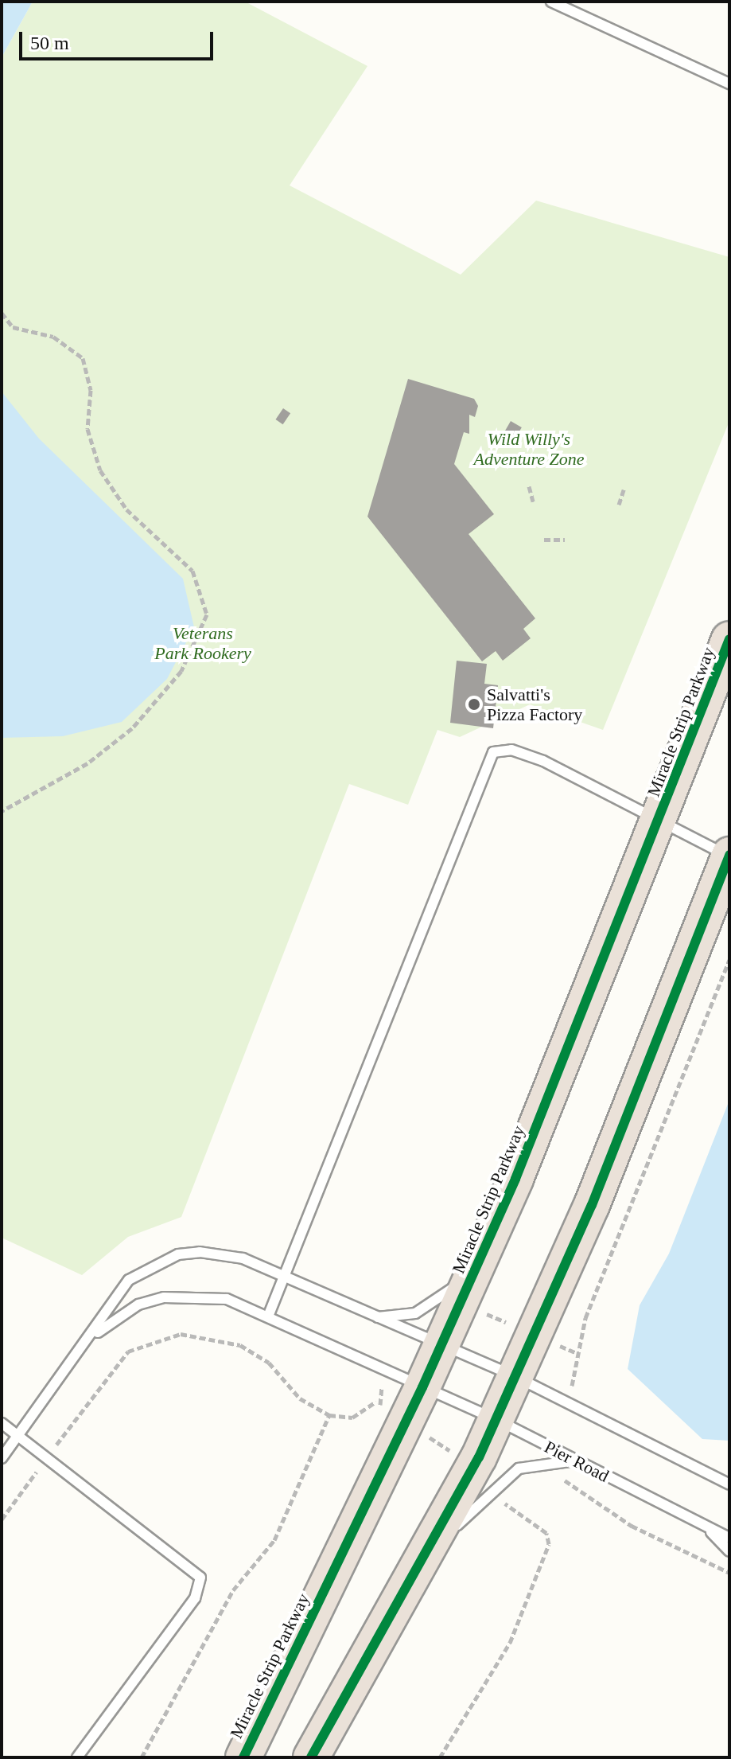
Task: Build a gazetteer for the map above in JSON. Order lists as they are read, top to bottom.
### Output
{
  "streets": {
    "highway": ["Miracle Strip Parkway"],
    "lane": ["Pier Road"]
  },
  "crossings": [
    ["Miracle Strip Parkway", "Pier Road"]
  ],
  "parks": ["Wild Willy's Adventure Zone", "Veterans Park Rookery"],
  "places": ["Salvatti's Pizza Factory"],
  "scale_bar": "50 m"
}
